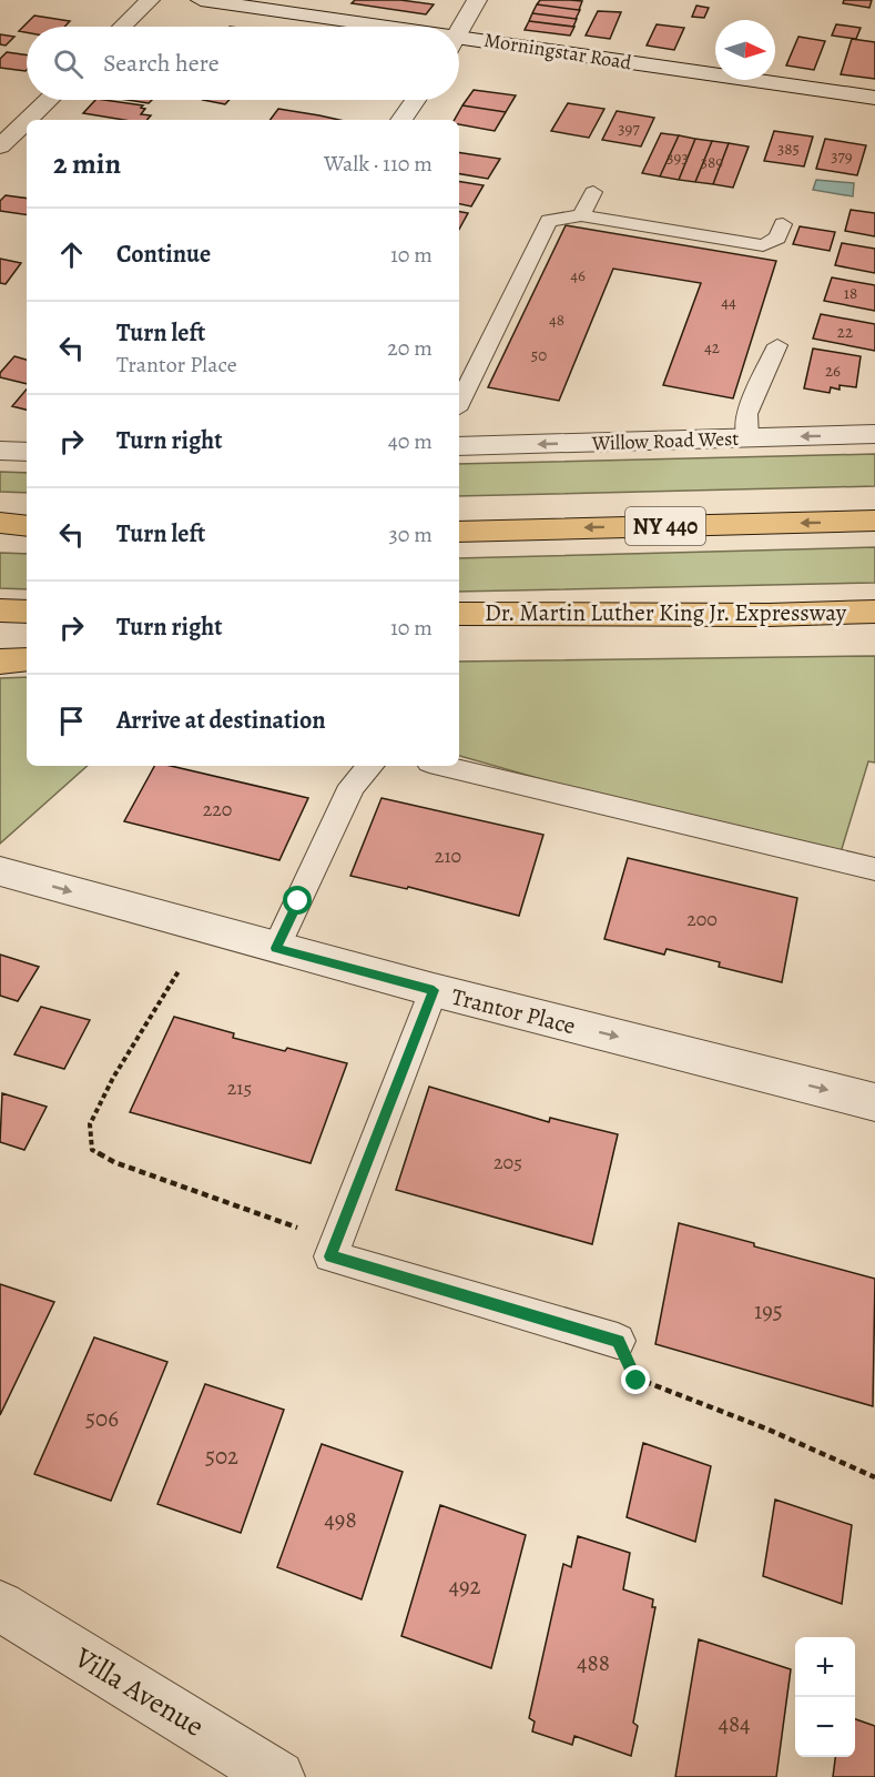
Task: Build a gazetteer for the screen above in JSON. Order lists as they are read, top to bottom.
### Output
{
  "streets": {
    "highway": ["NY 440", "Dr. Martin Luther King Jr. Expressway"],
    "street": [
      "Morningstar Road",
      "Willow Road West",
      "Trantor Place",
      "Villa Avenue"
    ]
  },
  "one_way": ["Willow Road West", "Trantor Place"],
  "house_numbers": [
    "397",
    "385",
    "379",
    "393",
    "389",
    "46",
    "18",
    "44",
    "48",
    "22",
    "42",
    "50",
    "26",
    "220",
    "210",
    "200",
    "215",
    "205",
    "195",
    "506",
    "502",
    "498",
    "492",
    "488",
    "484"
  ],
  "north": "right",
  "page": {
    "search": "Search here",
    "heading": ["2 min", "Walk · 110 m"],
    "list": [
      ["Continue", "10 m"],
      ["Turn left", "Trantor Place", "20 m"],
      ["Turn right", "40 m"],
      ["Turn left", "30 m"],
      ["Turn right", "10 m"],
      "Arrive at destination"
    ],
    "map_buttons": ["+", "−"]
  }
}
